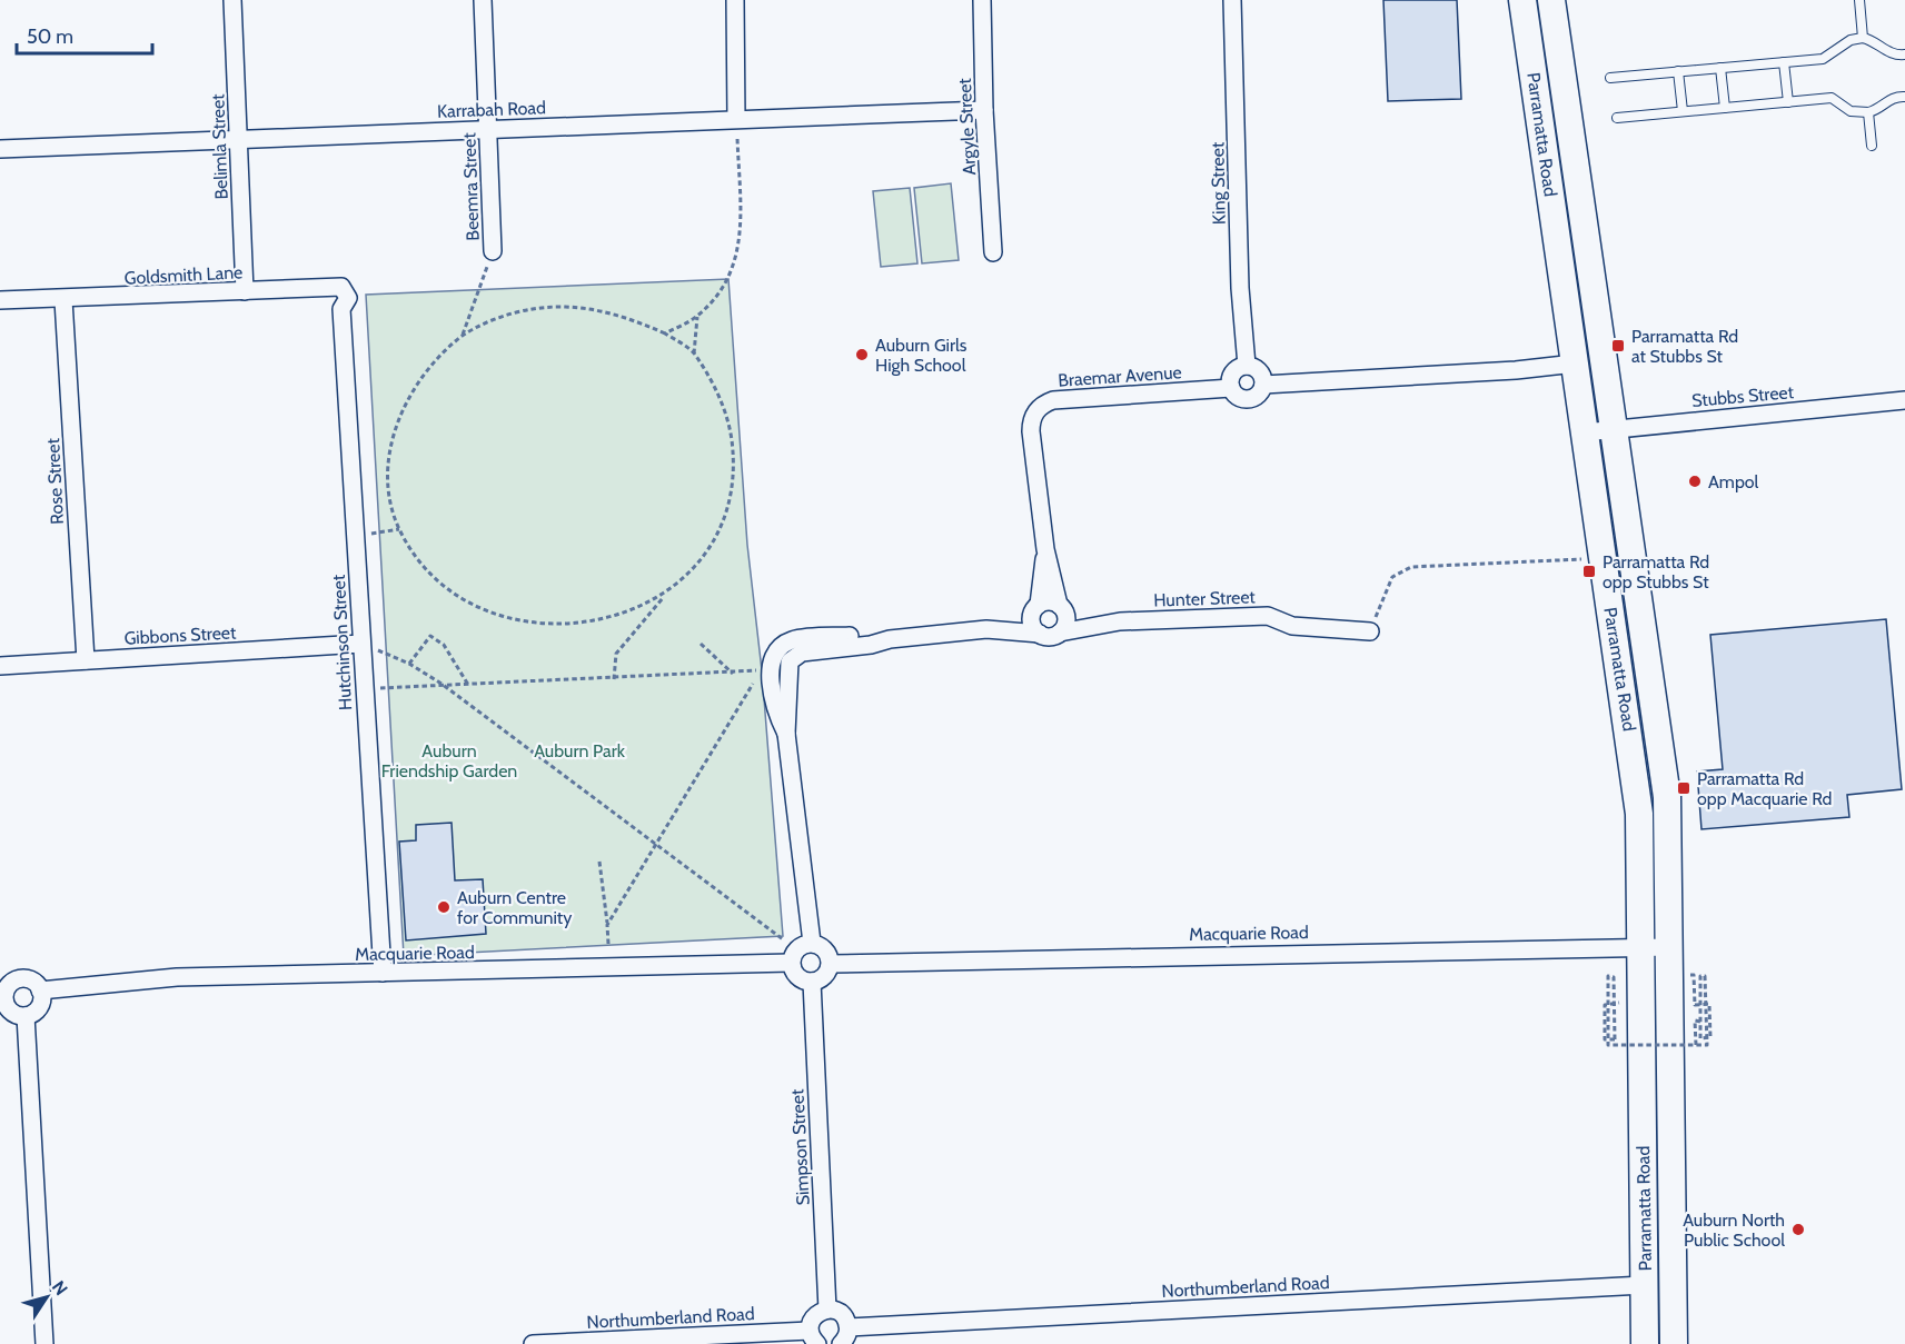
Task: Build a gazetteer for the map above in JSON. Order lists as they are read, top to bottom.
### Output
{
  "streets": {
    "highway": ["Parramatta Road"],
    "street": [
      "Karrabah Road",
      "Argyle Street",
      "Belimla Street",
      "King Street",
      "Beemra Street",
      "Goldsmith Lane",
      "Braemar Avenue",
      "Stubbs Street",
      "Rose Street",
      "Hunter Street",
      "Gibbons Street",
      "Hutchinson Street",
      "Macquarie Road",
      "Simpson Street",
      "Northumberland Road"
    ]
  },
  "crossings": [
    ["Karrabah Road", "Argyle Street"],
    ["Karrabah Road", "Belimla Street"],
    ["Karrabah Road", "Beemra Street"],
    ["Parramatta Road", "Stubbs Street"],
    ["Parramatta Road", "Macquarie Road"],
    ["Parramatta Road", "Northumberland Road"],
    ["Belimla Street", "Goldsmith Lane"],
    ["King Street", "Braemar Avenue"],
    ["Goldsmith Lane", "Rose Street"],
    ["Goldsmith Lane", "Hutchinson Street"],
    ["Braemar Avenue", "Hunter Street"],
    ["Rose Street", "Gibbons Street"],
    ["Gibbons Street", "Hutchinson Street"],
    ["Hutchinson Street", "Macquarie Road"],
    ["Macquarie Road", "Simpson Street"]
  ],
  "parks": ["Auburn Friendship Garden", "Auburn Park"],
  "places": {
    "transit": ["Parramatta Rd at Stubbs St", "Parramatta Rd opp Stubbs St", "Parramatta Rd opp Macquarie Rd"],
    "other": [
      "Auburn Girls High School",
      "Ampol",
      "Auburn Centre for Community",
      "Auburn North Public School"
    ]
  },
  "scale_bar": "50 m",
  "north": "top right"
}
